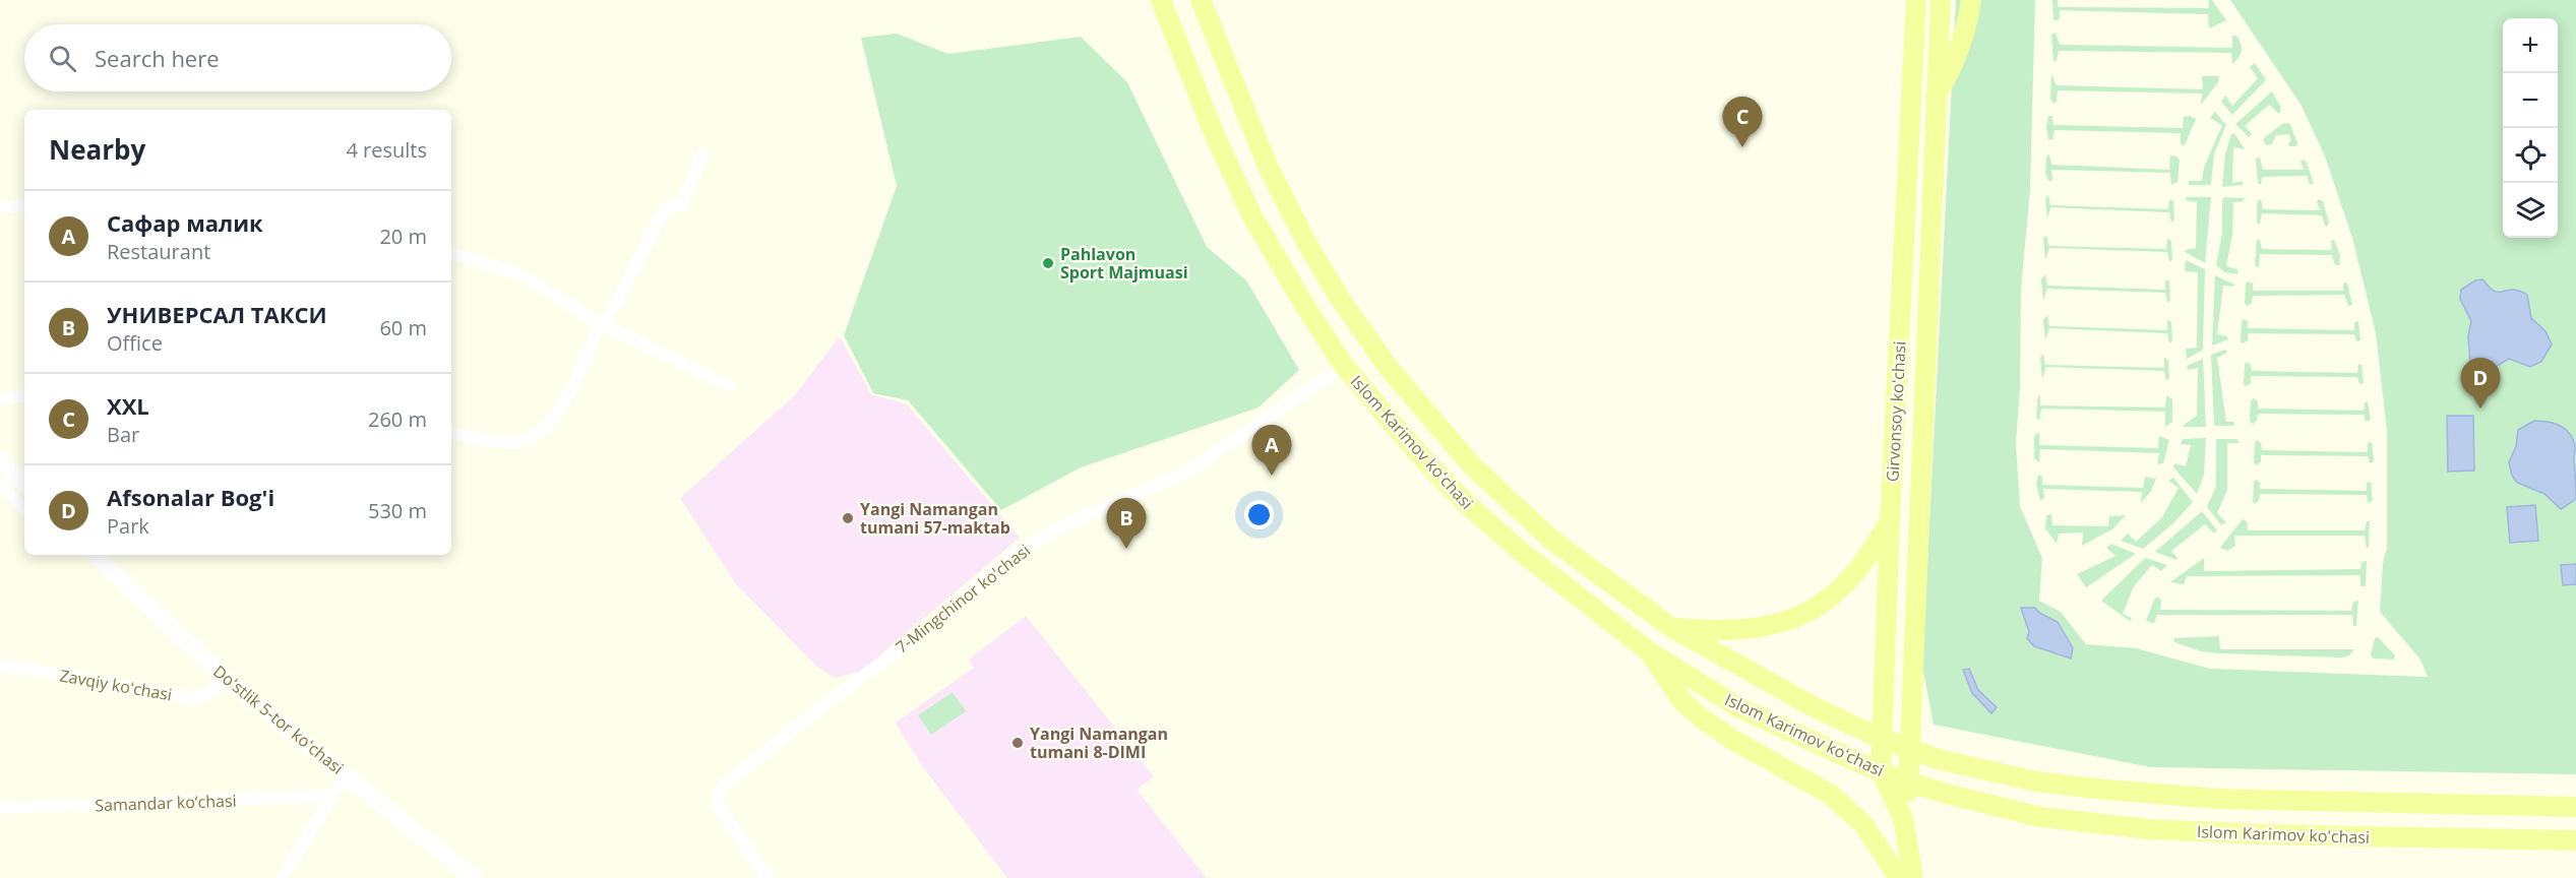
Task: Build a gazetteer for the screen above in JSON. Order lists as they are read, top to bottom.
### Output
{
  "streets": {
    "main road": ["Girvonsoy koʻchasi", "Islom Karimov koʻchasi"],
    "street": [
      "7-Mingchinor ko'chasi",
      "Zavqiy koʻchasi",
      "Doʻstlik 5-tor koʻchasi",
      "Samandar ko‘chasi"
    ]
  },
  "crossings": [
    ["Girvonsoy koʻchasi", "Islom Karimov koʻchasi"],
    ["Islom Karimov koʻchasi", "7-Mingchinor ko'chasi"],
    ["Zavqiy koʻchasi", "Doʻstlik 5-tor koʻchasi"]
  ],
  "places": ["Pahlavon Sport Majmuasi", "Yangi Namangan tumani 57-maktab", "Yangi Namangan tumani 8-DIMI"],
  "page": {
    "map_buttons": ["+", "−"],
    "search": "Search here",
    "pins": [
      "C",
      "D",
      "A",
      "B"
    ],
    "heading": ["Nearby", "4 results"],
    "list": [
      {
        "mark": "A",
        "name": "Сафар малик",
        "note": "Restaurant",
        "value": "20 m"
      },
      {
        "mark": "B",
        "name": "УНИВЕРСАЛ ТАКСИ",
        "note": "Office",
        "value": "60 m"
      },
      {
        "mark": "C",
        "name": "XXL",
        "note": "Bar",
        "value": "260 m"
      },
      {
        "mark": "D",
        "name": "Afsonalar Bog'i",
        "note": "Park",
        "value": "530 m"
      }
    ]
  }
}
